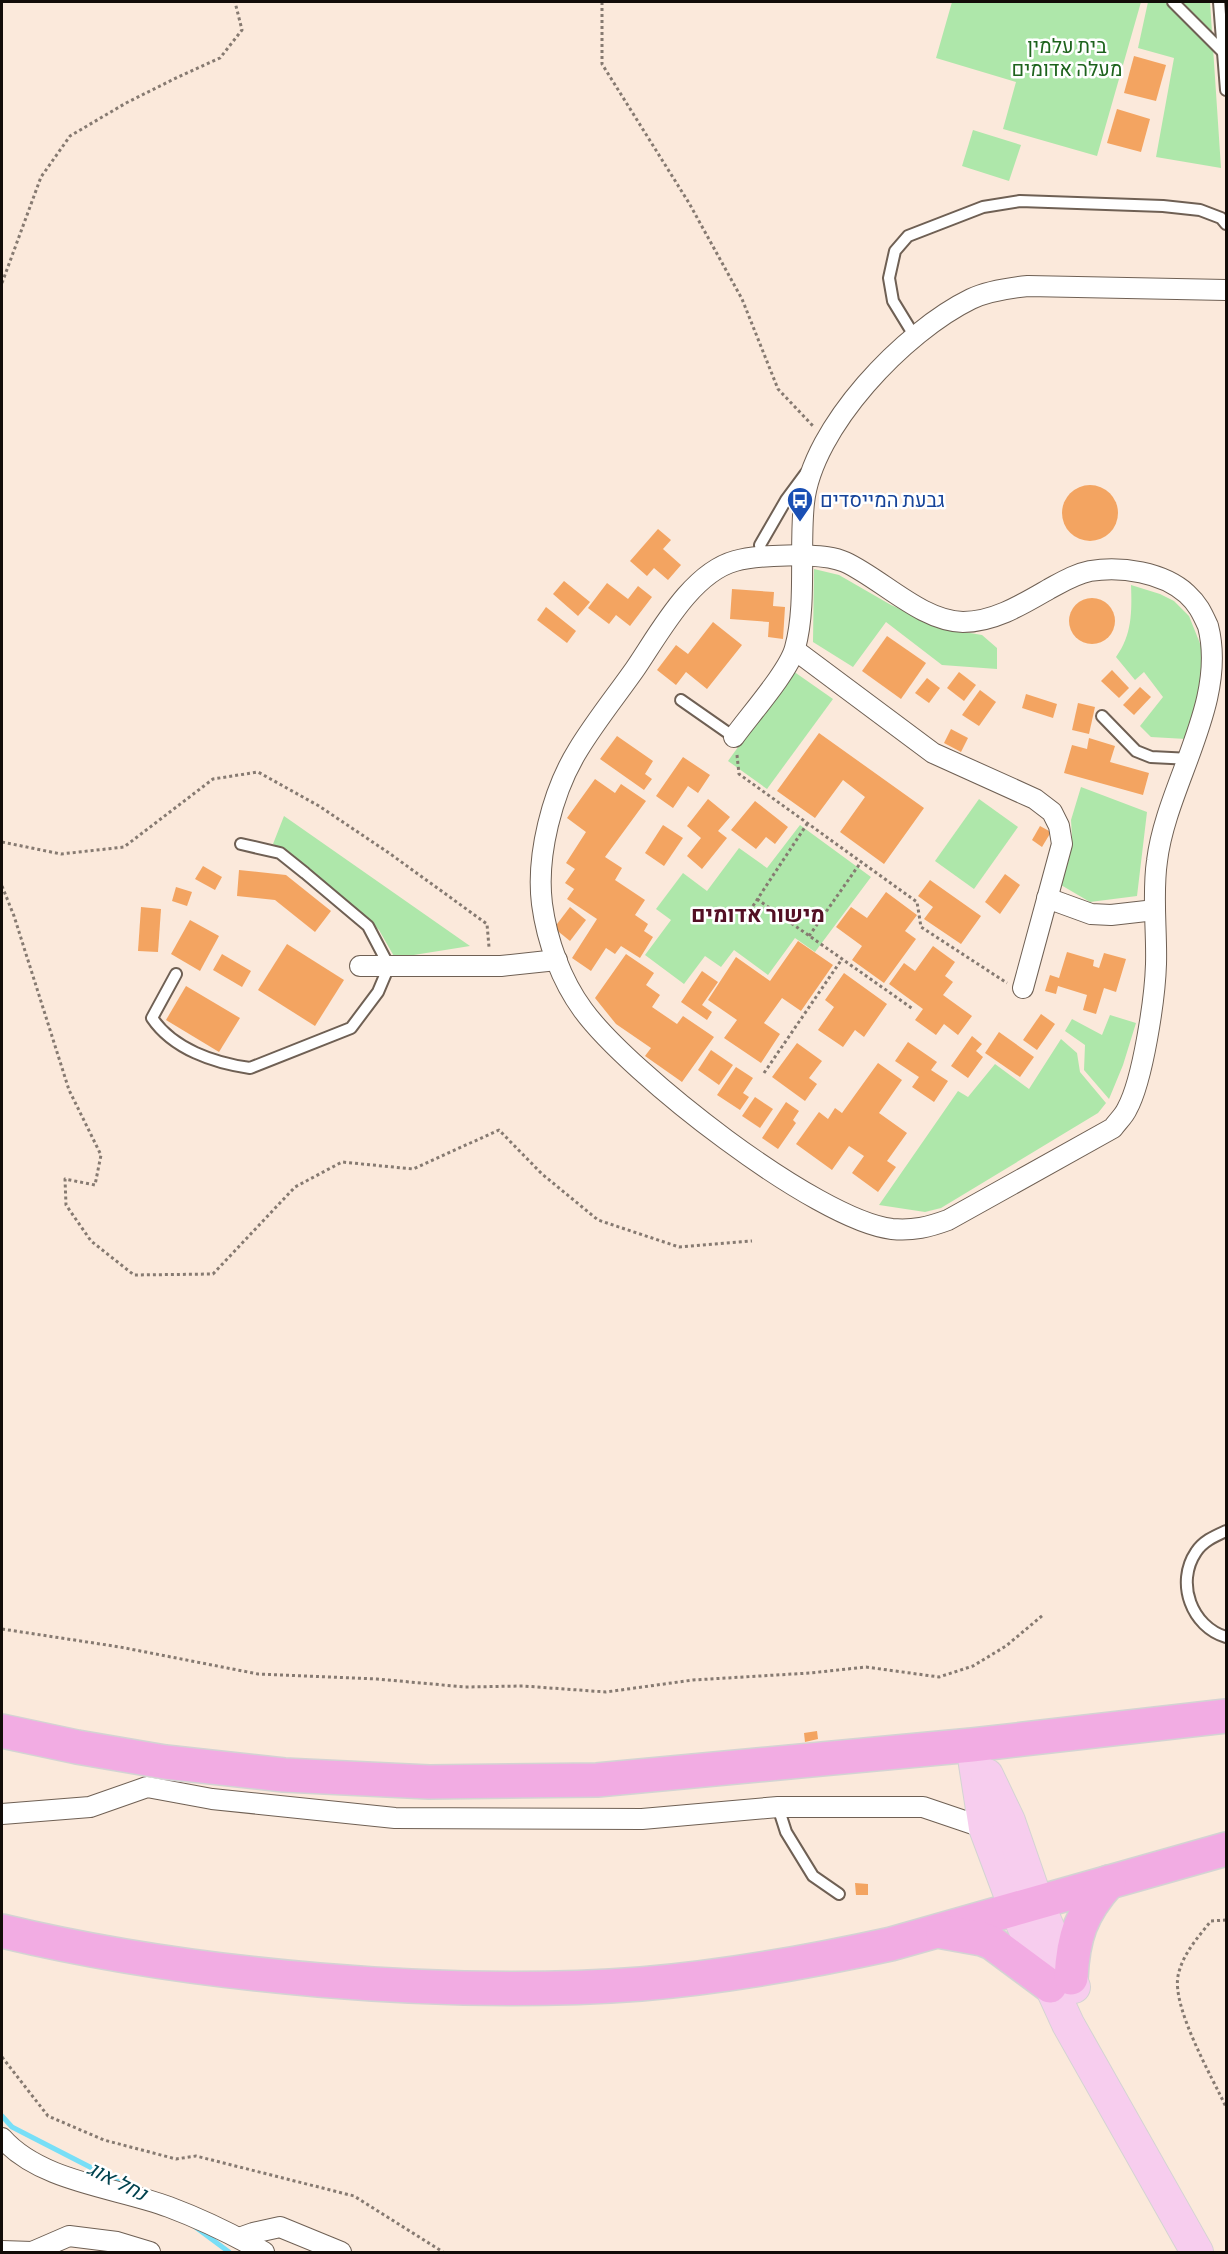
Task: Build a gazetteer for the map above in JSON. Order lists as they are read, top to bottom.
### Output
{
  "districts": ["מישור אדומים"],
  "water": ["נחל אוג"],
  "parks": ["בית עלמין מעלה אדומים"],
  "places": {
    "bus stop": ["גבעת המייסדים"]
  }
}
